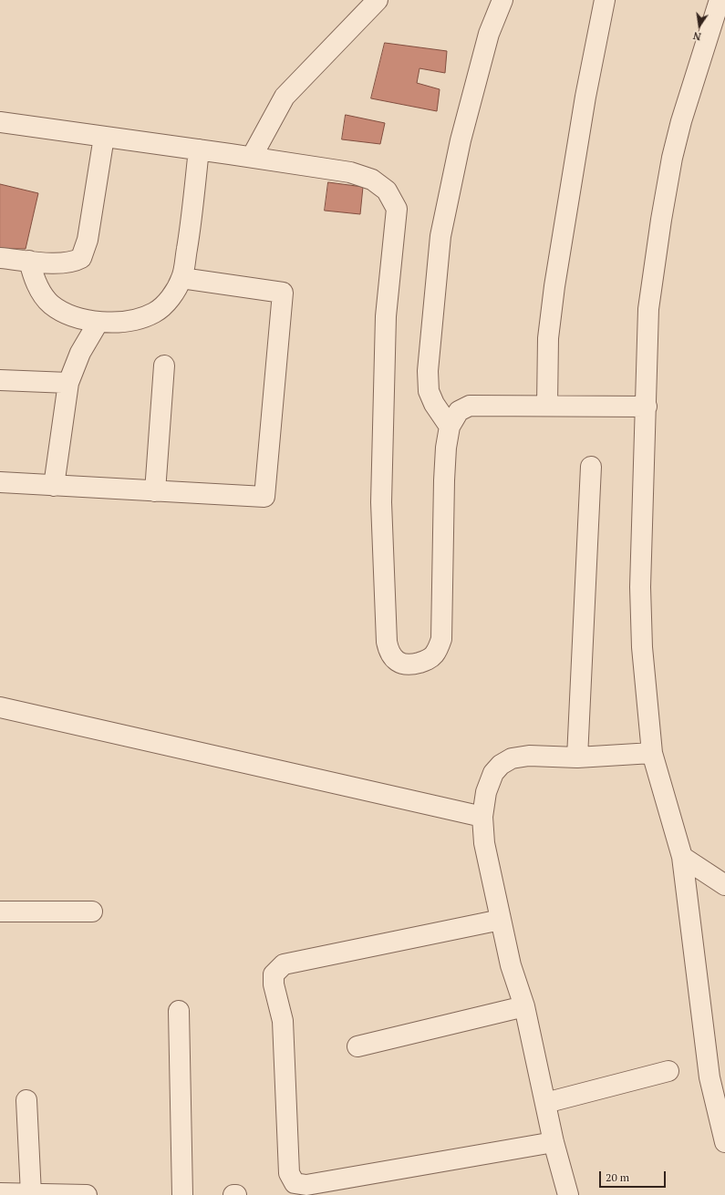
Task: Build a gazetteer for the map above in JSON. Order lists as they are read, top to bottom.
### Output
{
  "scale_bar": "20 m",
  "north": "bottom"
}
